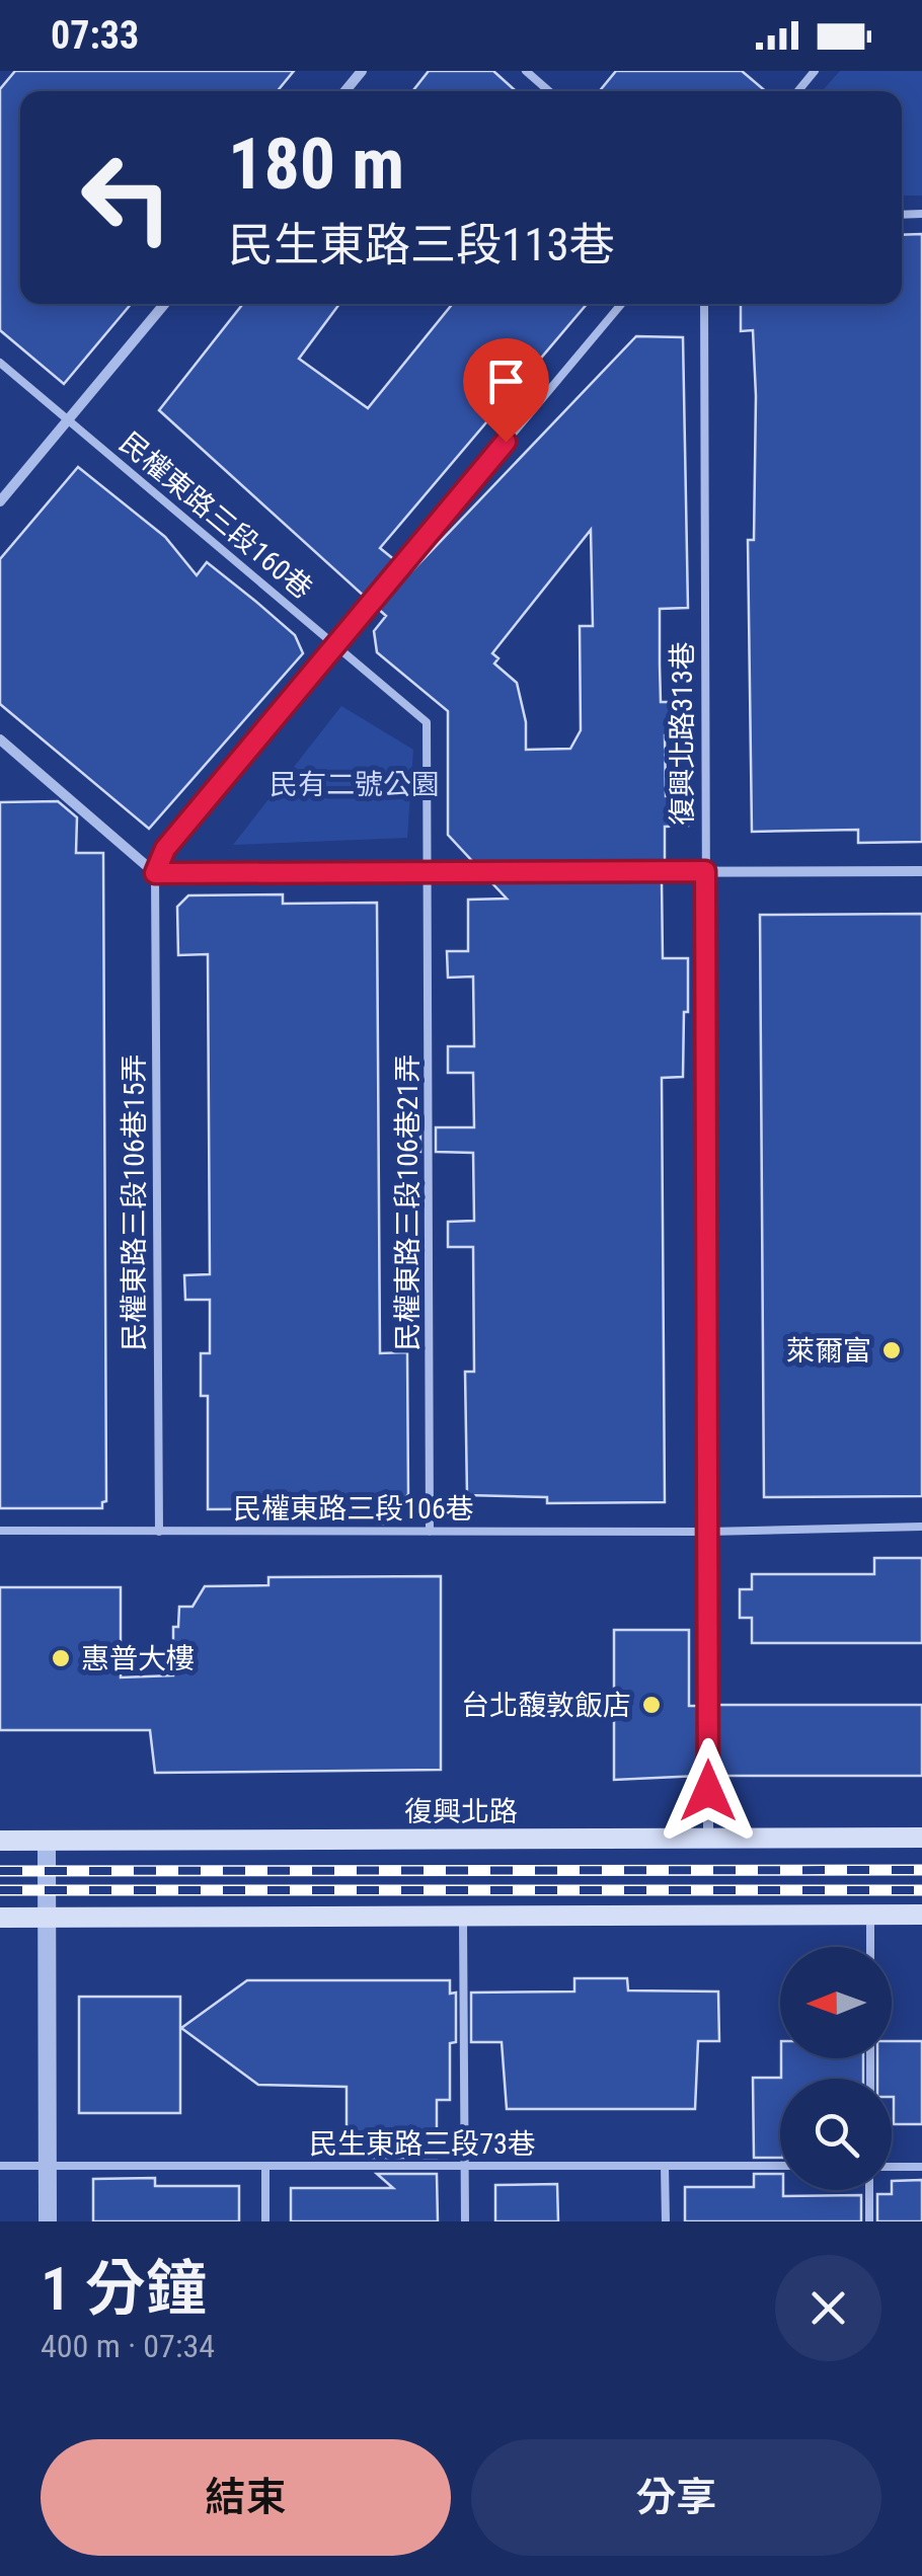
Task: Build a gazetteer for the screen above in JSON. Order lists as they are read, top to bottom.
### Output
{
  "streets": {
    "main road": ["復興北路"],
    "street": ["復興北路313巷"],
    "lane": [
      "民權東路三段160巷",
      "民權東路三段106巷15弄",
      "民權東路三段106巷21弄",
      "民權東路三段106巷",
      "民生東路三段73巷"
    ]
  },
  "crossings": [
    ["民權東路三段160巷", "民權東路三段106巷21弄"],
    ["復興北路313巷", "民權東路三段106巷"],
    ["復興北路313巷", "復興北路"],
    ["民權東路三段106巷15弄", "民權東路三段106巷"],
    ["民權東路三段106巷21弄", "民權東路三段106巷"]
  ],
  "parks": ["民有二號公園"],
  "places": ["萊爾富", "惠普大樓", "台北馥敦飯店"],
  "north": "left",
  "page": {
    "status": "07:33",
    "turn": ["180 m", "民生東路三段113巷"],
    "heading": ["1 分鐘", "400 m · 07:34"],
    "buttons": ["結束", "分享"]
  }
}
